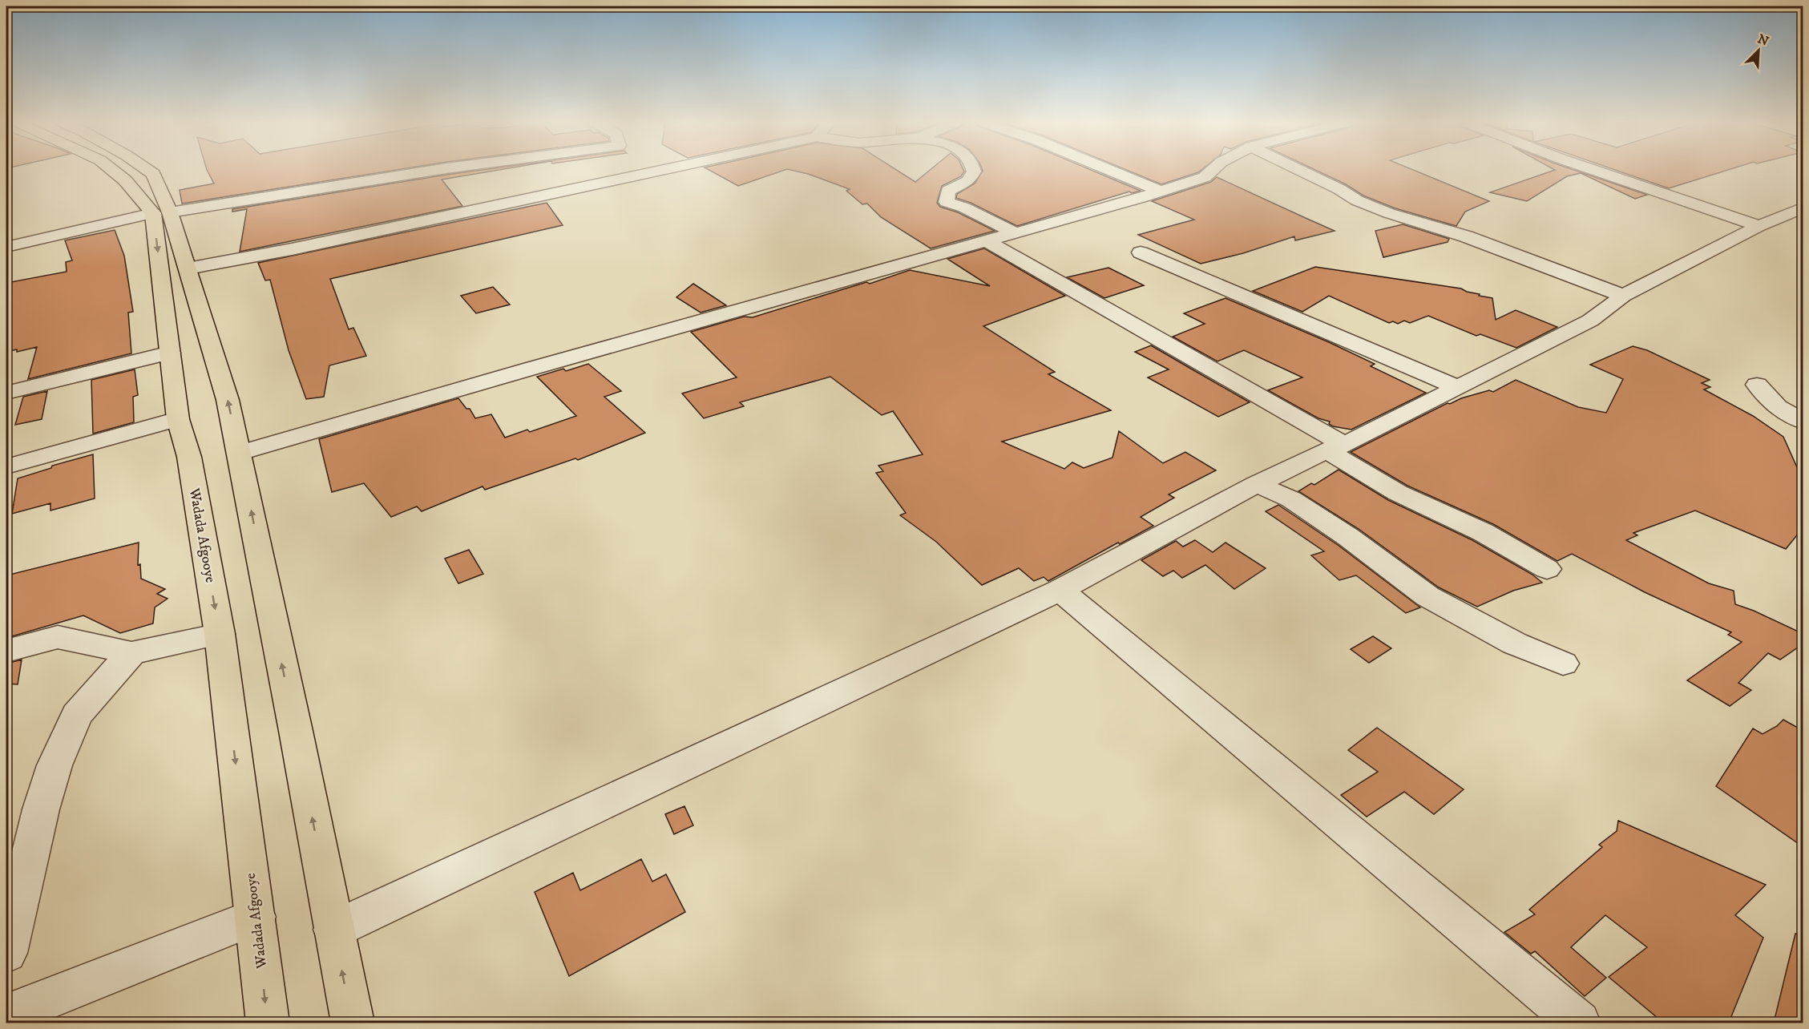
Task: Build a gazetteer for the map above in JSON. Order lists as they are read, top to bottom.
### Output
{
  "streets": {
    "highway": ["Wadada Afgooye"]
  },
  "north": "top right"
}
